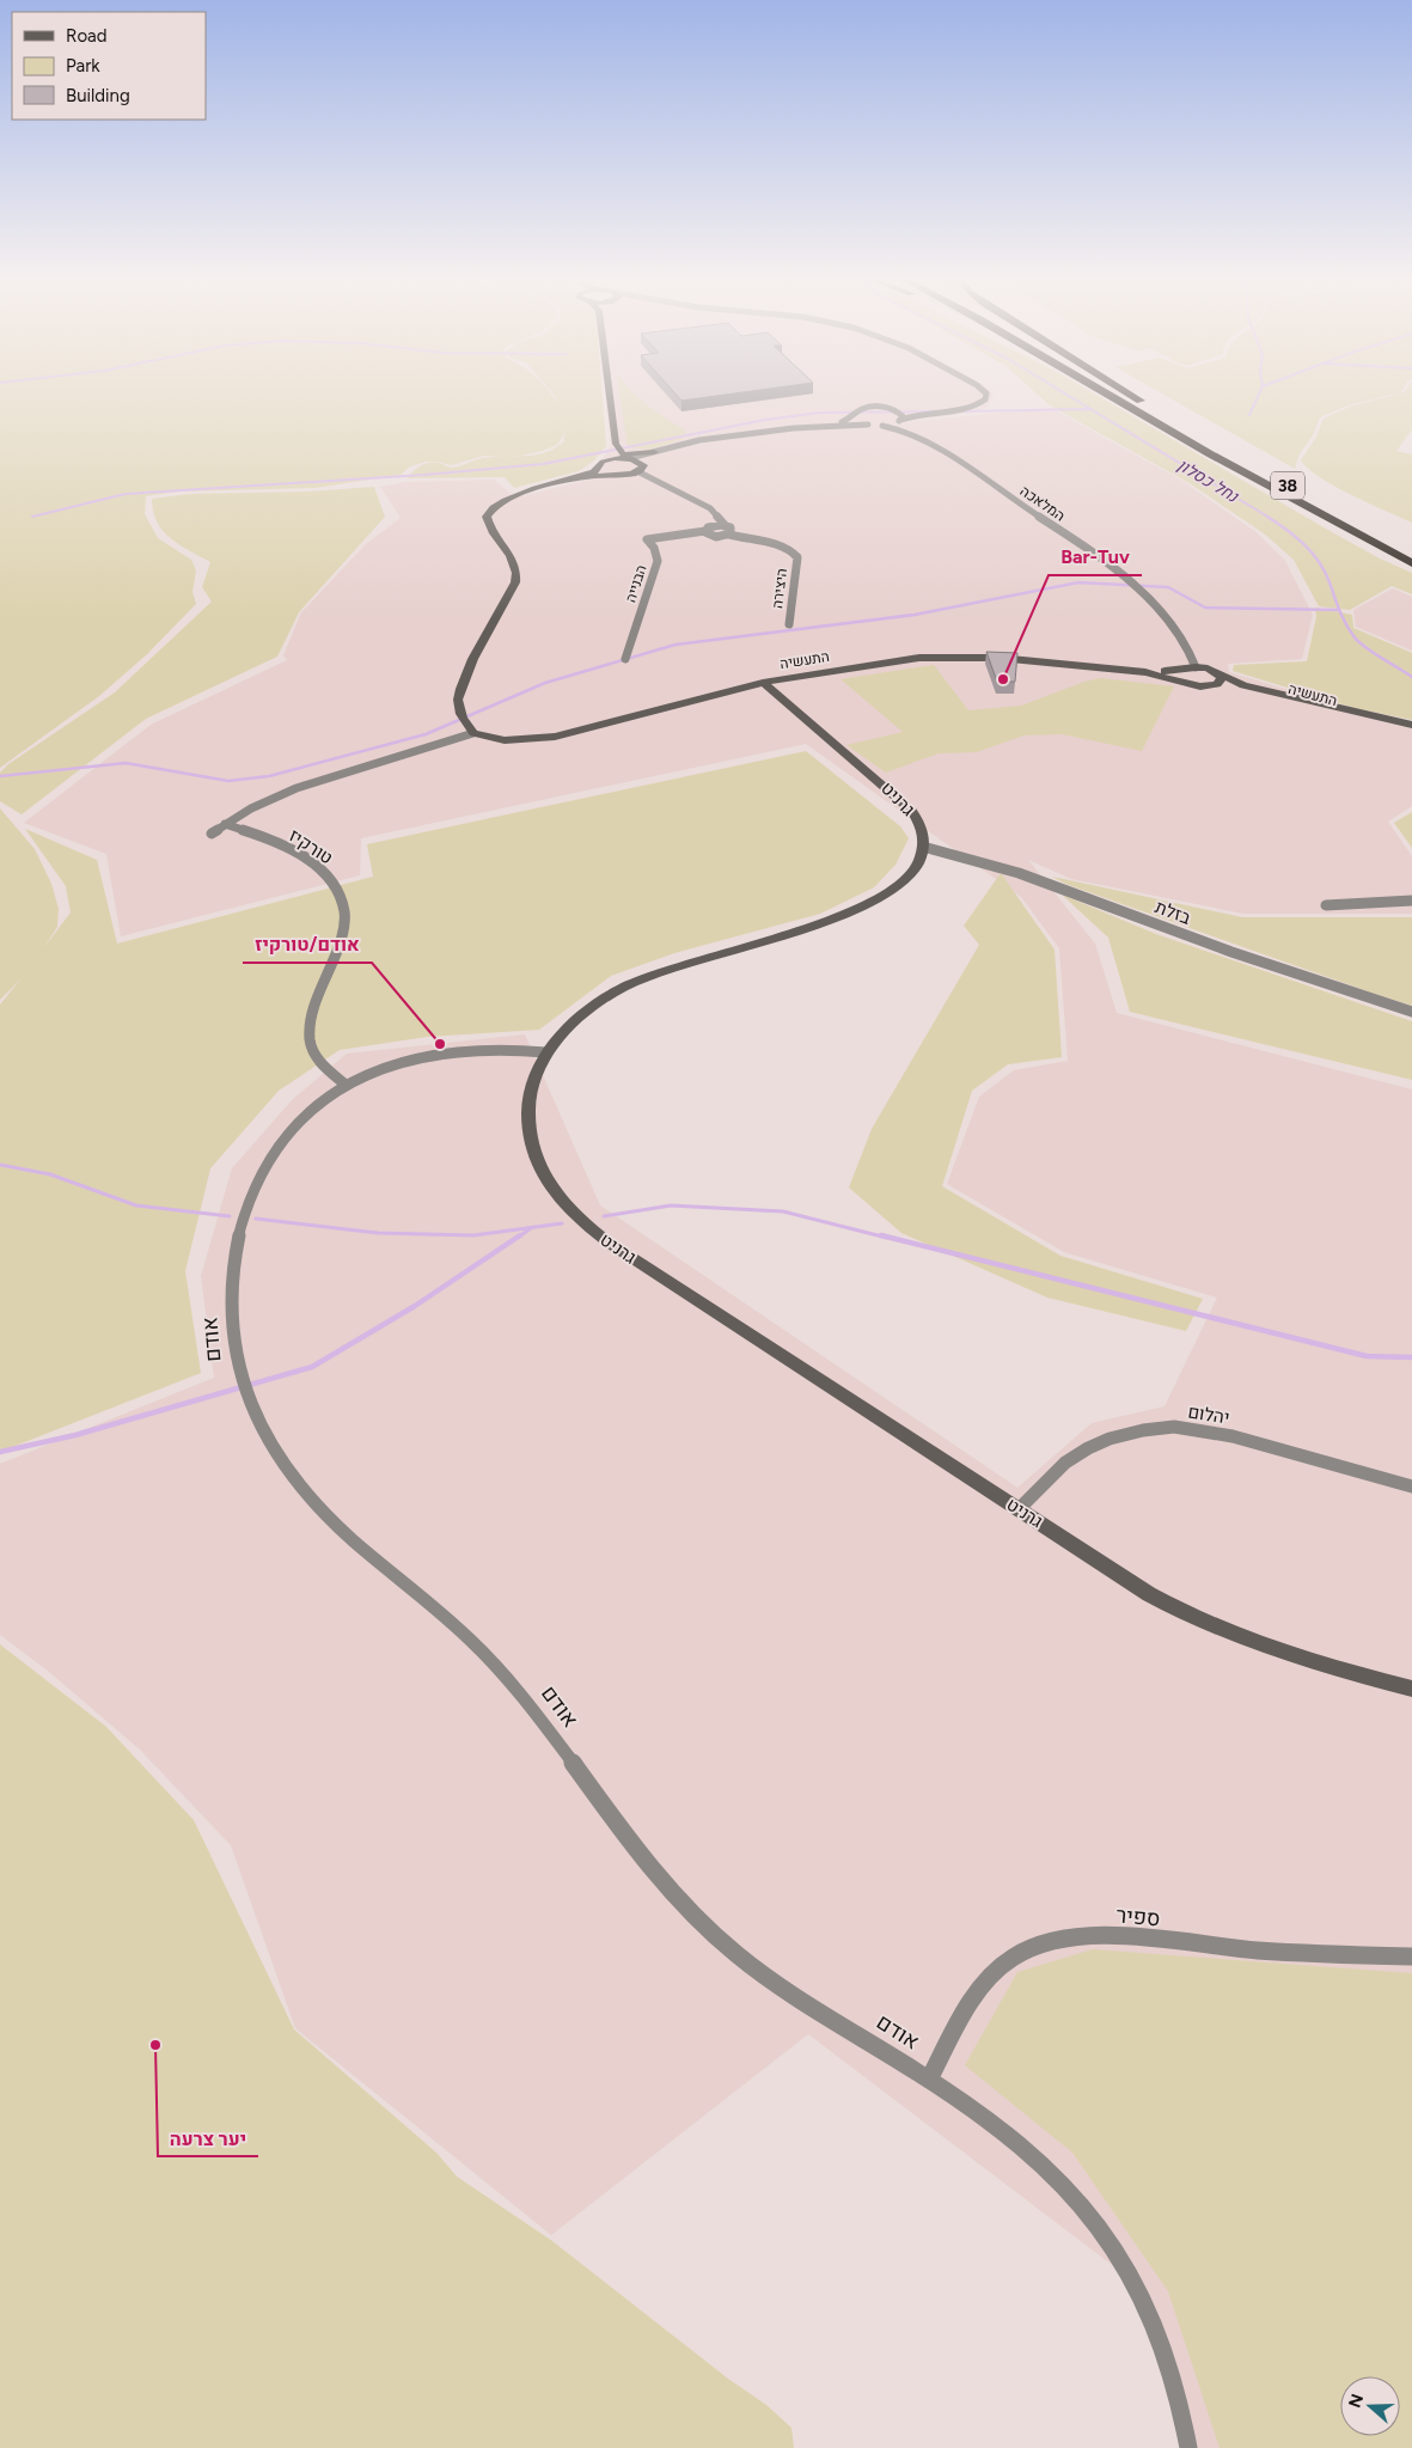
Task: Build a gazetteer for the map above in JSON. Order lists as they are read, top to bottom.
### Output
{
  "streets": {
    "highway": ["38"],
    "street": [
      "המלאכה",
      "הבנייה",
      "היצירה",
      "התעשיה",
      "גרניט",
      "טורקיז",
      "בזלת",
      "אודם",
      "יהלום",
      "ספיר"
    ]
  },
  "crossings": [
    ["המלאכה", "התעשיה"],
    ["התעשיה", "גרניט"],
    ["גרניט", "בזלת"],
    ["גרניט", "אודם"],
    ["גרניט", "יהלום"],
    ["טורקיז", "אודם"],
    ["אודם", "ספיר"]
  ],
  "water": ["נחל כסלון"],
  "places": ["Bar-Tuv", "אודם/טורקיז", "יער צרעה"],
  "legend": ["Road", "Park", "Building"],
  "north": "left"
}
